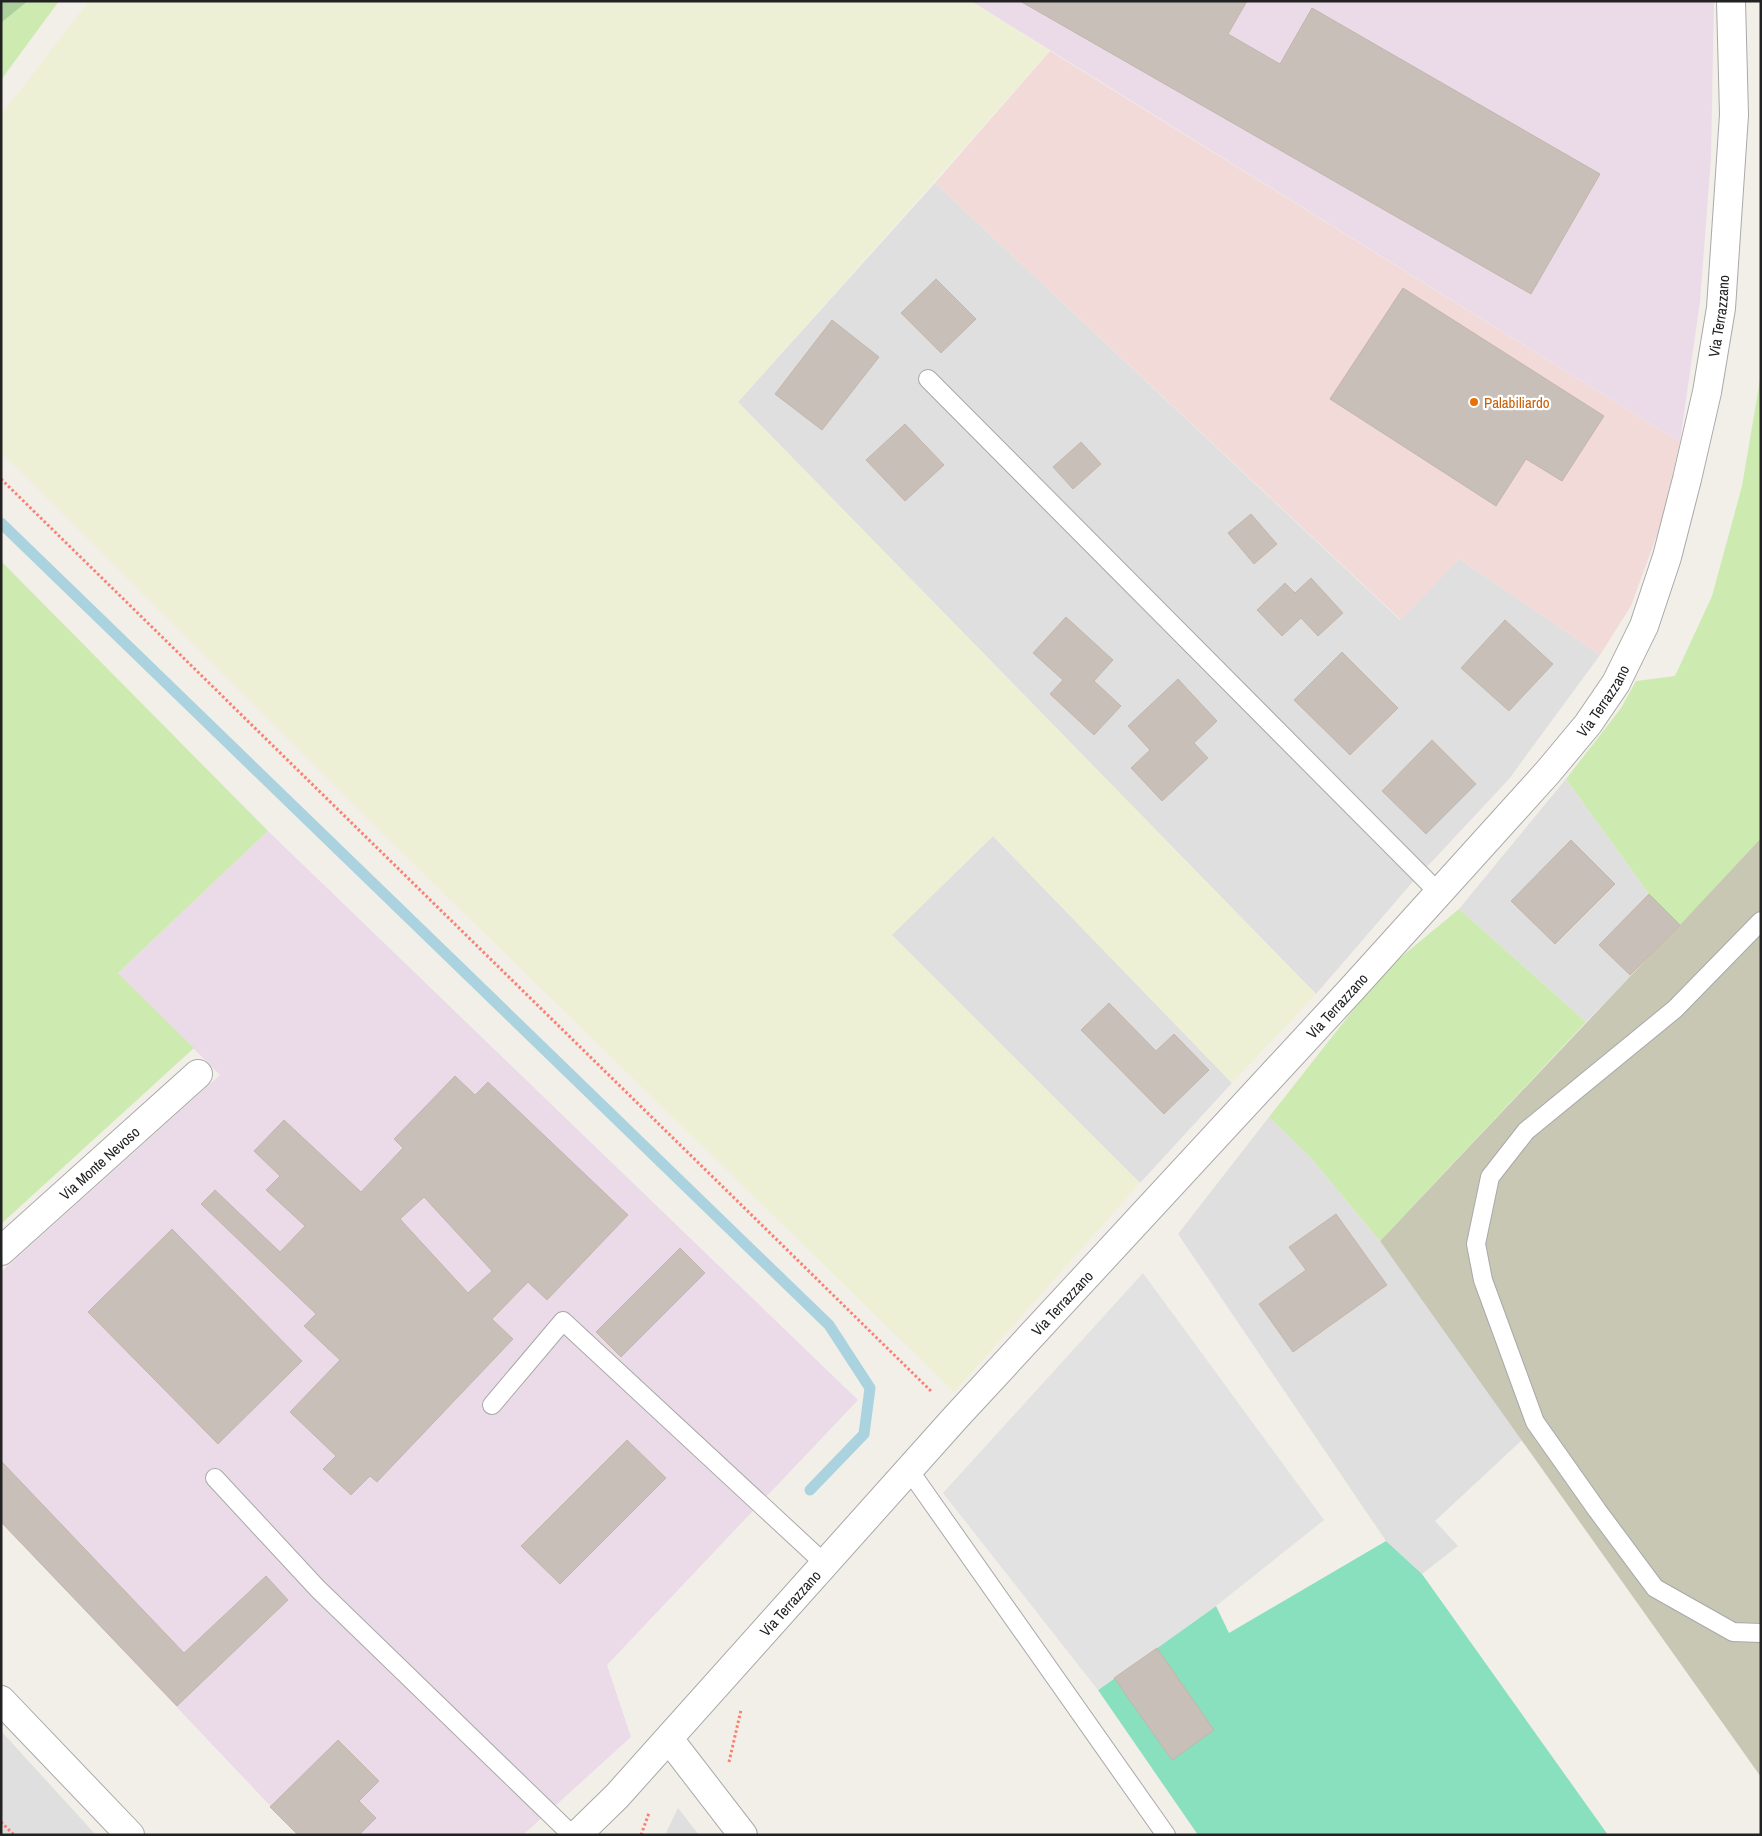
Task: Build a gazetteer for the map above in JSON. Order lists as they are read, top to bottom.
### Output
{
  "streets": {
    "street": ["Via Terrazzano", "Via Monte Nevoso"]
  },
  "places": ["Palabiliardo"]
}
